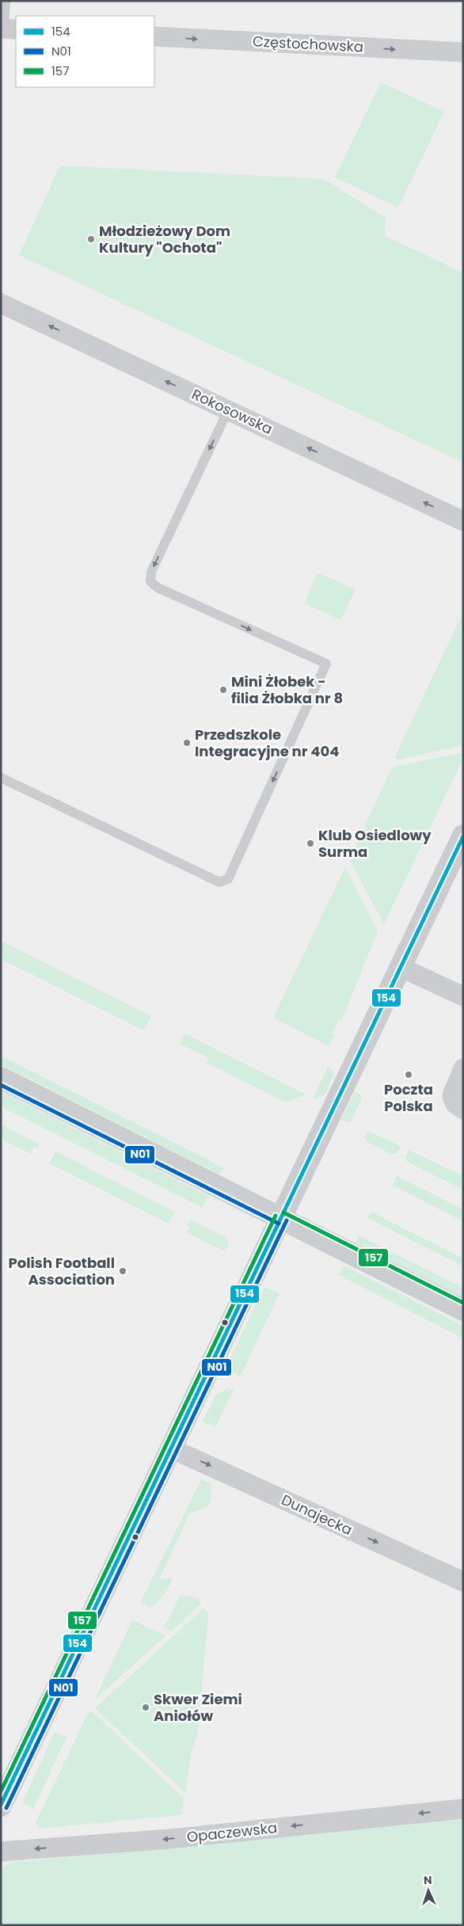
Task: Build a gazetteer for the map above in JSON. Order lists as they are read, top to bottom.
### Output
{
  "streets": {
    "street": [
      "Częstochowska",
      "Rokosowska",
      "Dunajecka",
      "Opaczewska"
    ]
  },
  "one_way": [
    "Częstochowska",
    "Rokosowska",
    "Dunajecka",
    "Opaczewska"
  ],
  "places": [
    "Młodzieżowy Dom Kultury \"Ochota\"",
    "Mini Żłobek - filia Żłobka nr 8",
    "Przedszkole Integracyjne nr 404",
    "Klub Osiedlowy Surma",
    "Poczta Polska",
    "Polish Football Association",
    "Skwer Ziemi Aniołów"
  ],
  "lines": ["transit line 154", "transit line N01", "transit line 157"],
  "legend": ["154", "N01", "157"],
  "north": "top"
}
